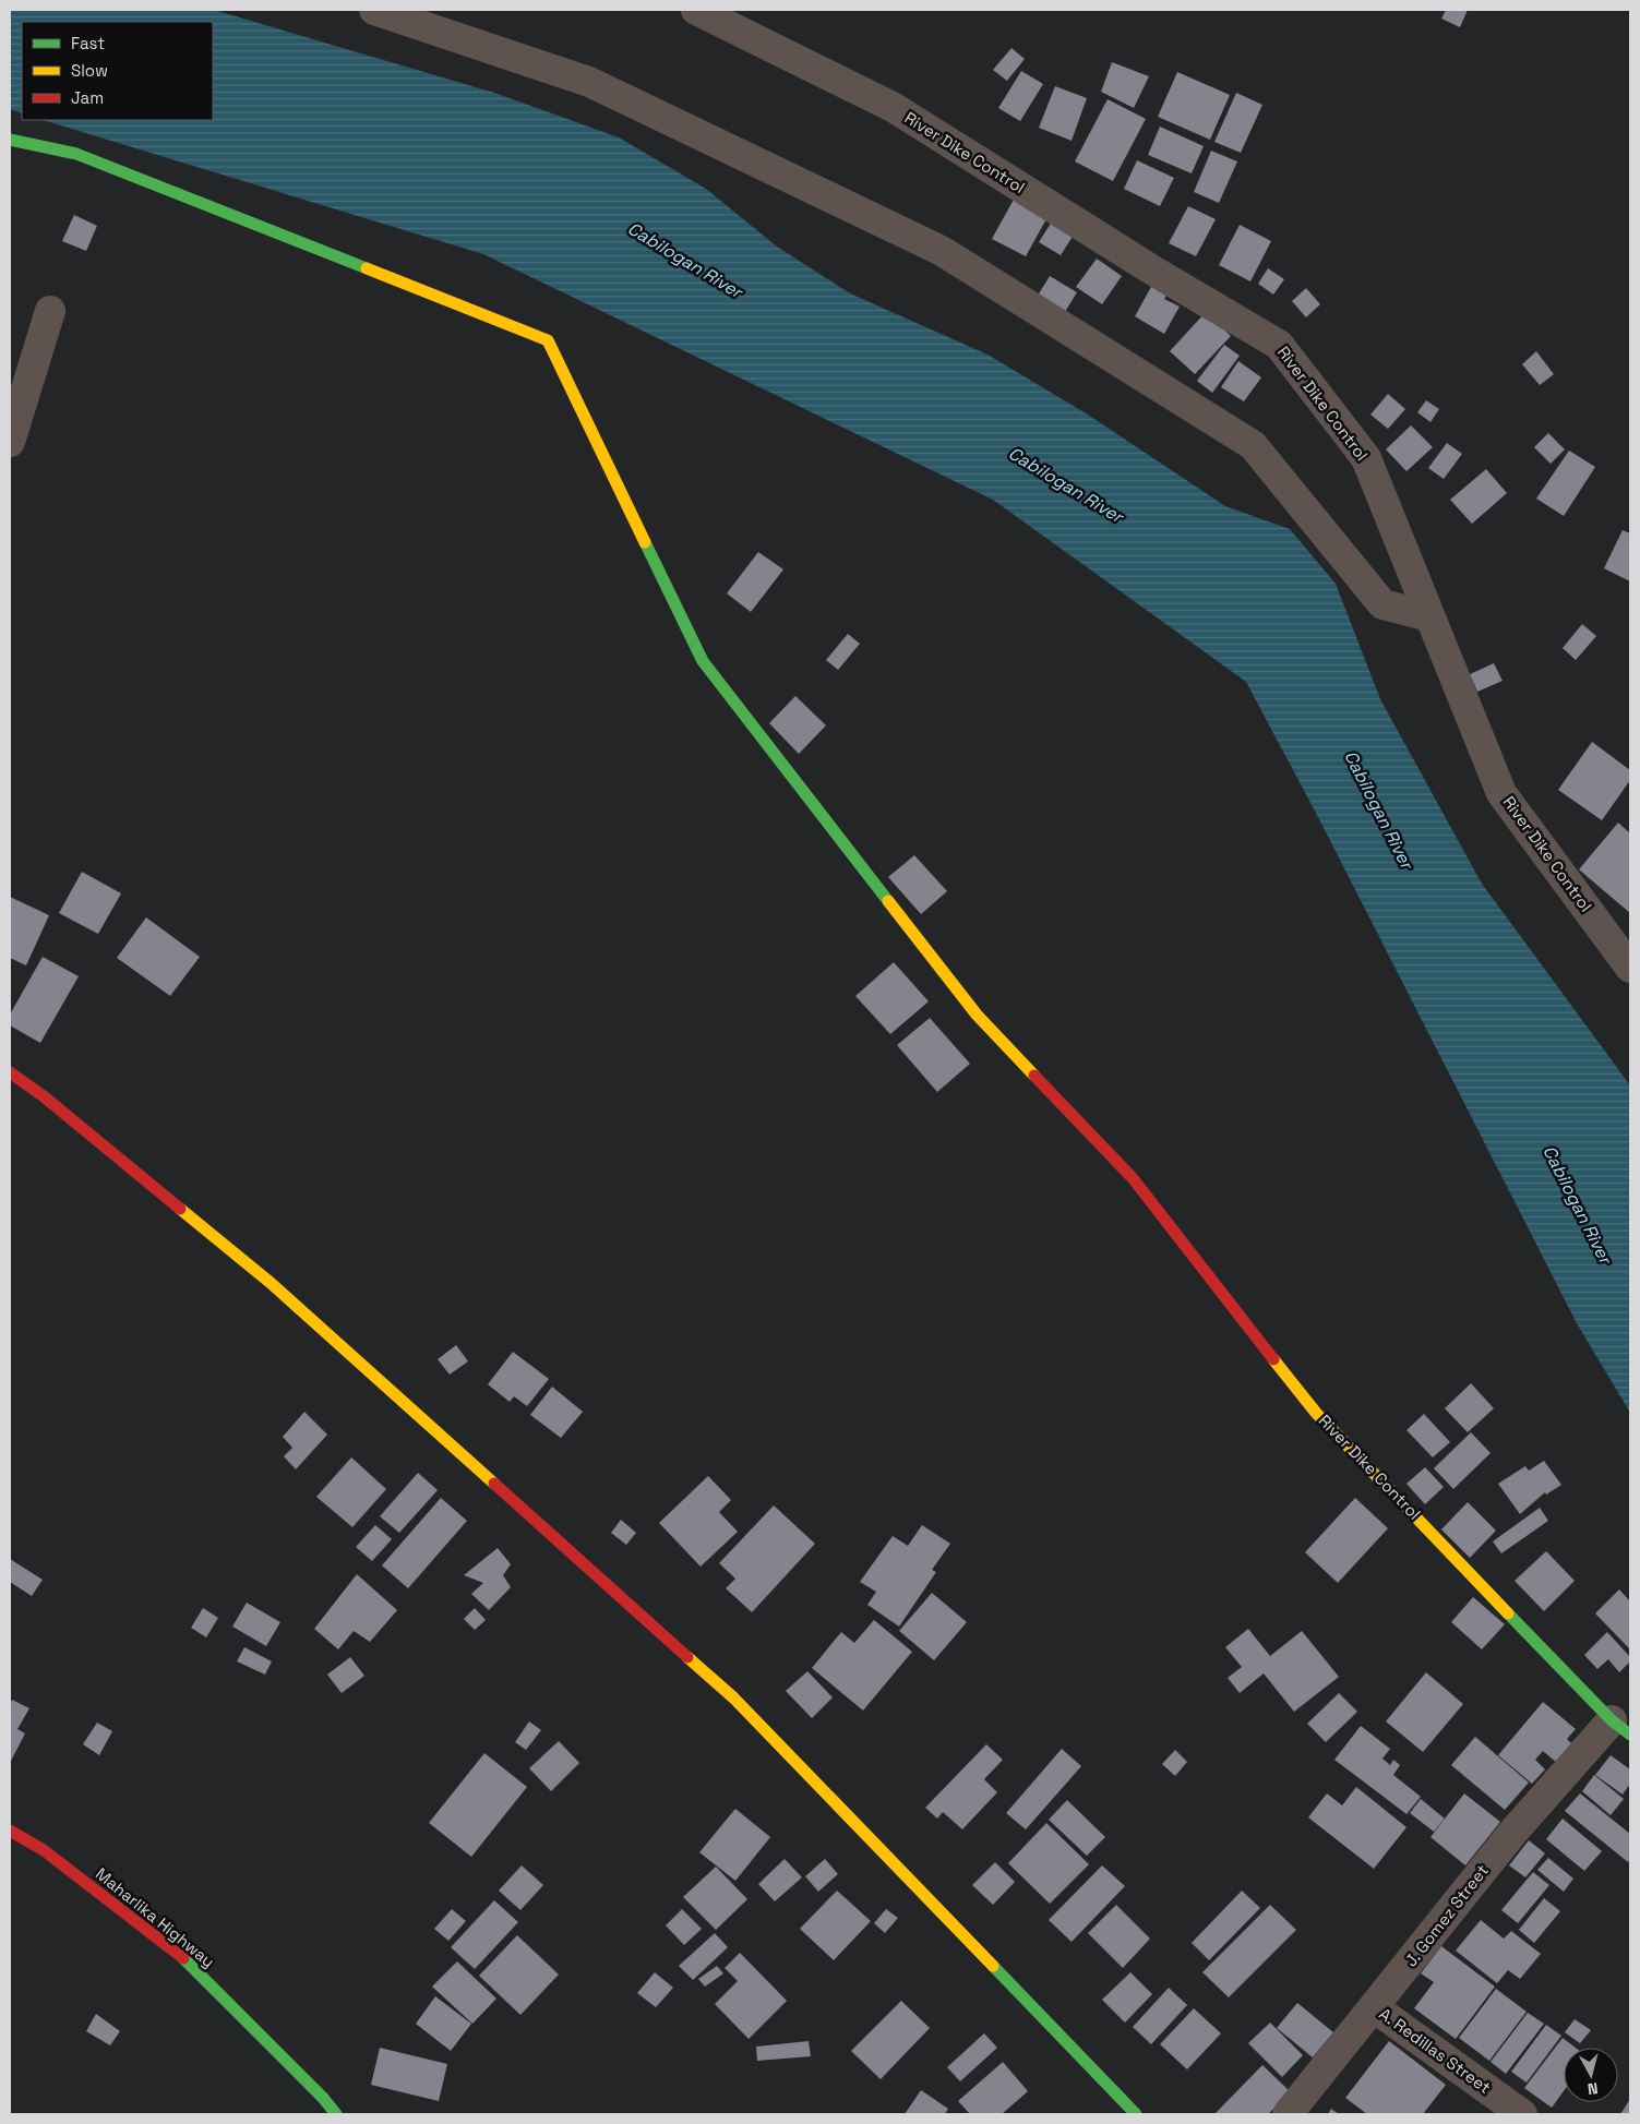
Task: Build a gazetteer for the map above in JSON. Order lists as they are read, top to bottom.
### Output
{
  "streets": {
    "main road": ["River Dike Control", "Maharlika Highway"],
    "street": ["J. Gomez Street", "A. Redillas Street"]
  },
  "crossings": [
    ["River Dike Control", "J. Gomez Street"],
    ["J. Gomez Street", "A. Redillas Street"]
  ],
  "water": ["Cabilogan River"],
  "legend": ["Fast", "Slow", "Jam"],
  "north": "bottom"
}
